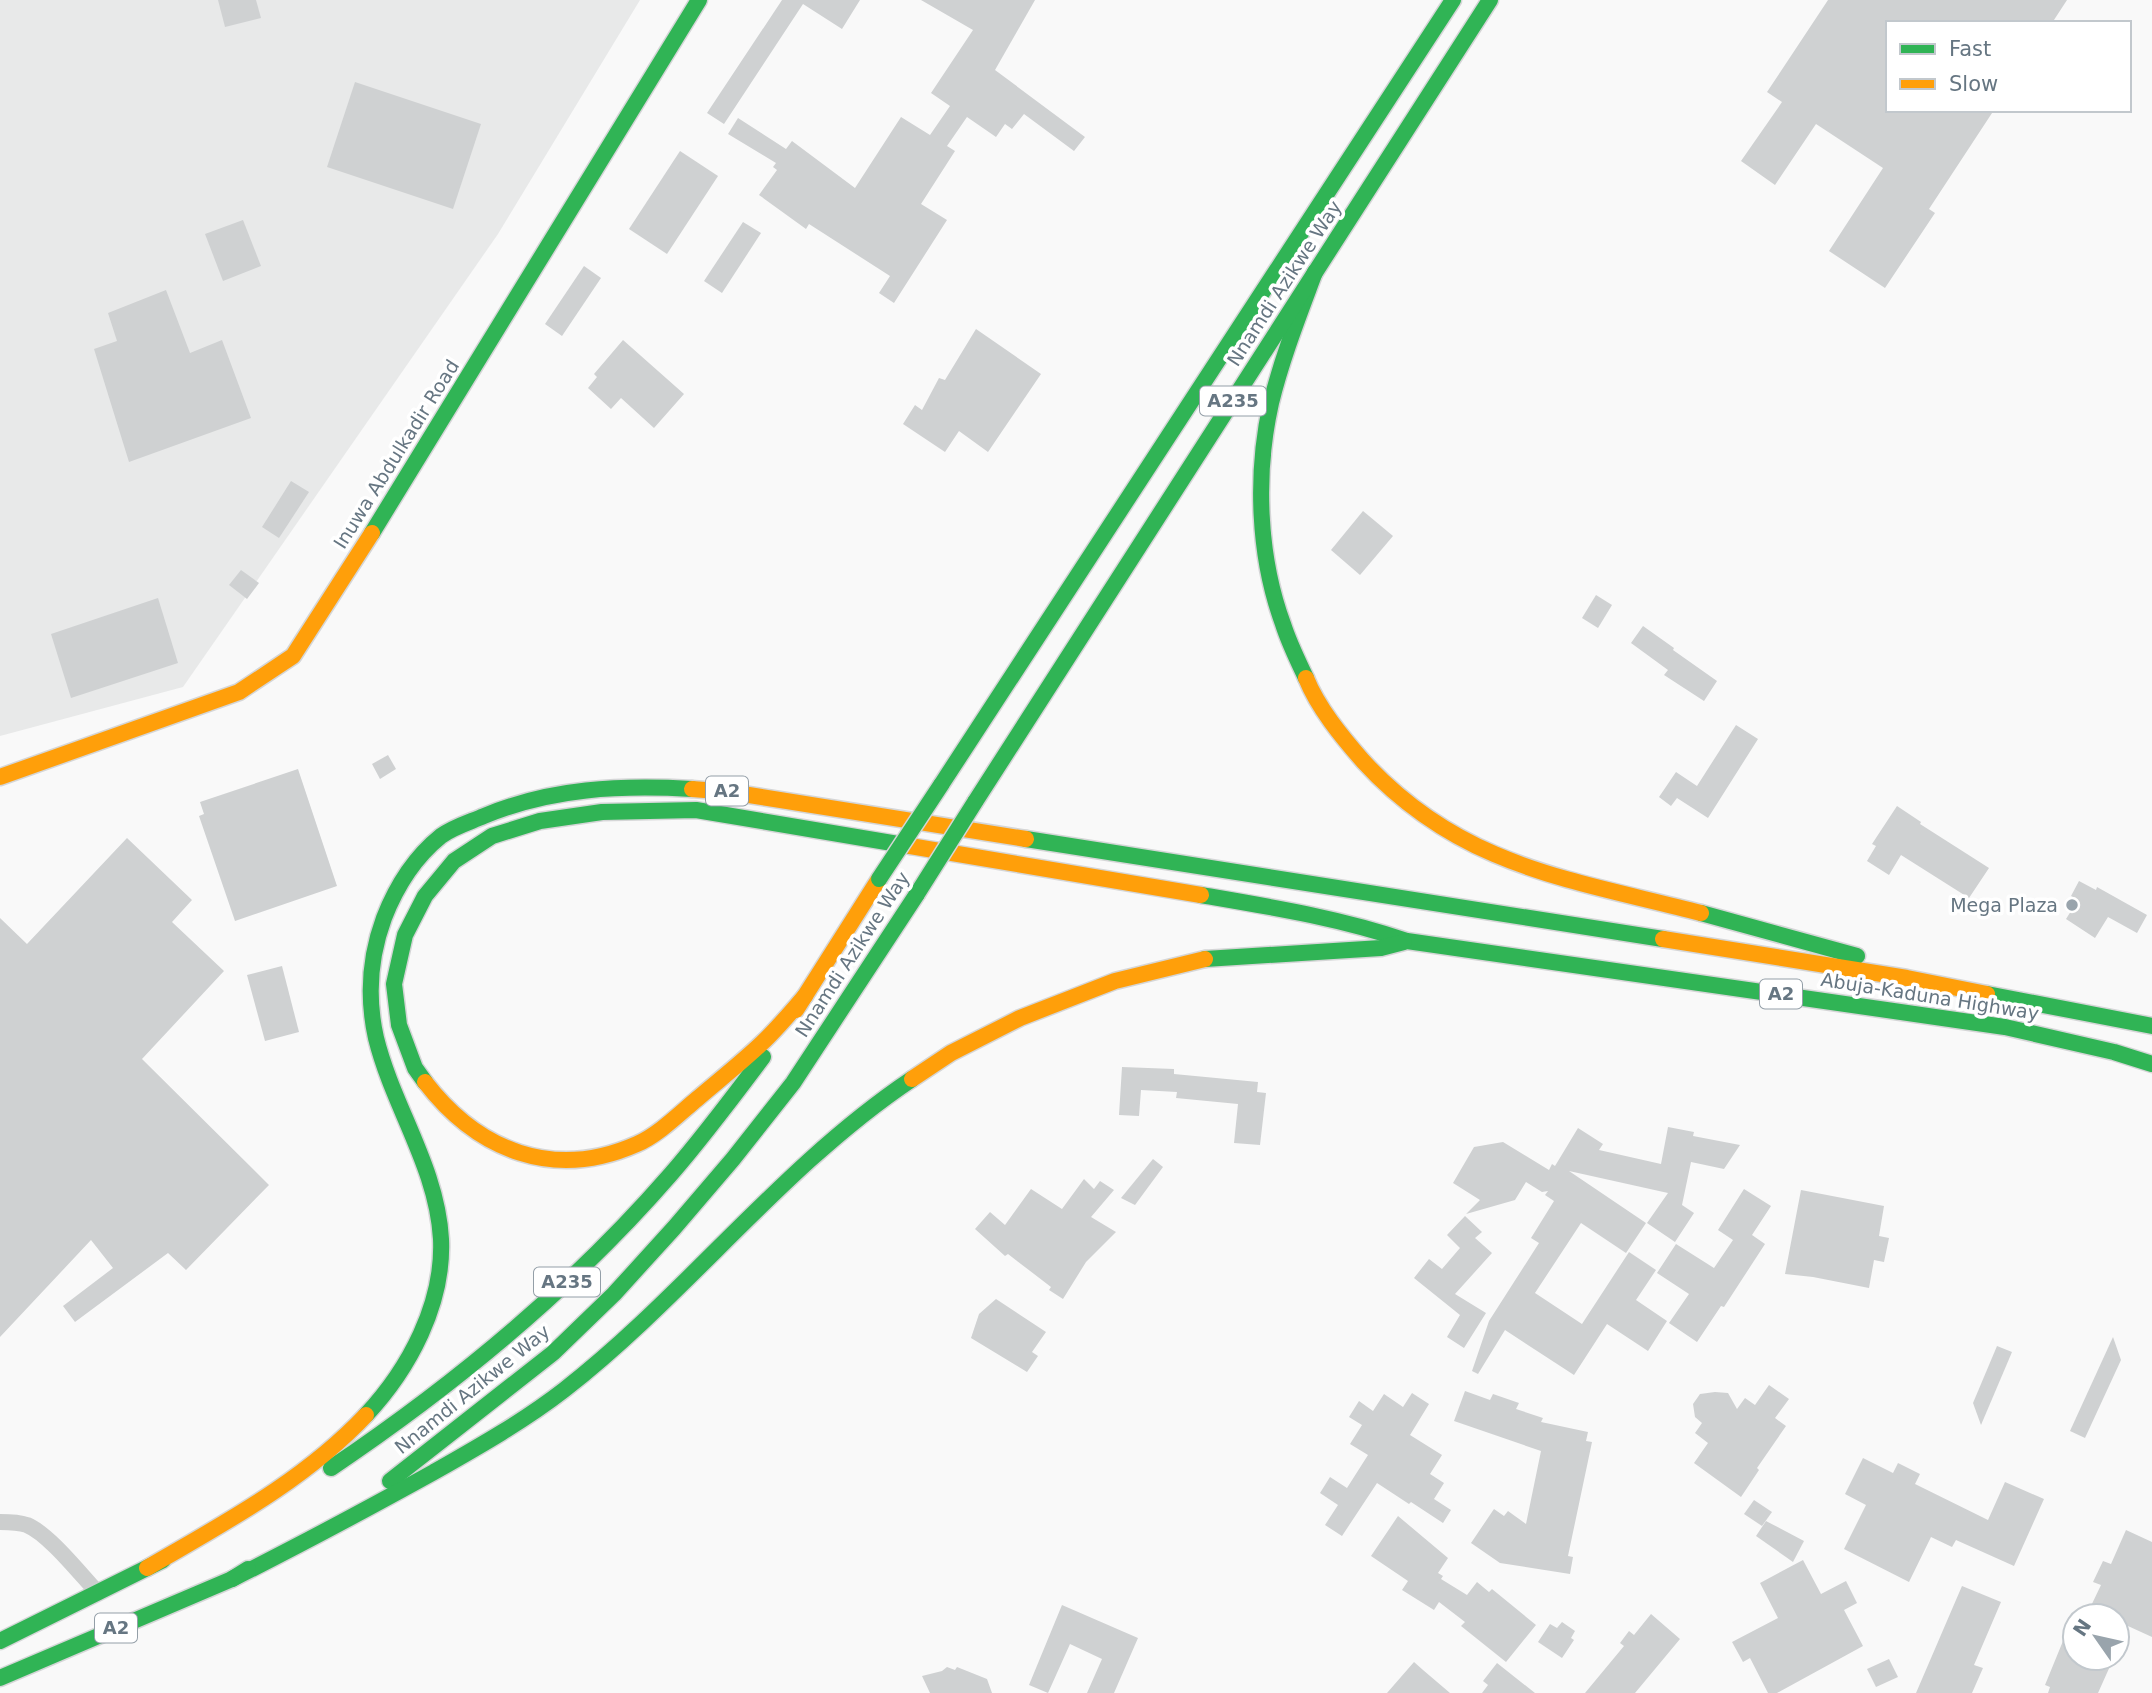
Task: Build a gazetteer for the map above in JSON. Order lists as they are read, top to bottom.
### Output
{
  "streets": {
    "main road": [
      "Nnamdi Azikwe Way",
      "A235",
      "Inuwa Abdulkadir Road",
      "A2",
      "Abuja-Kaduna Highway"
    ]
  },
  "crossings": [
    ["Nnamdi Azikwe Way", "A2"],
    ["A2", "Abuja-Kaduna Highway"]
  ],
  "places": ["Mega Plaza"],
  "legend": ["Fast", "Slow"],
  "north": "top left"
}
